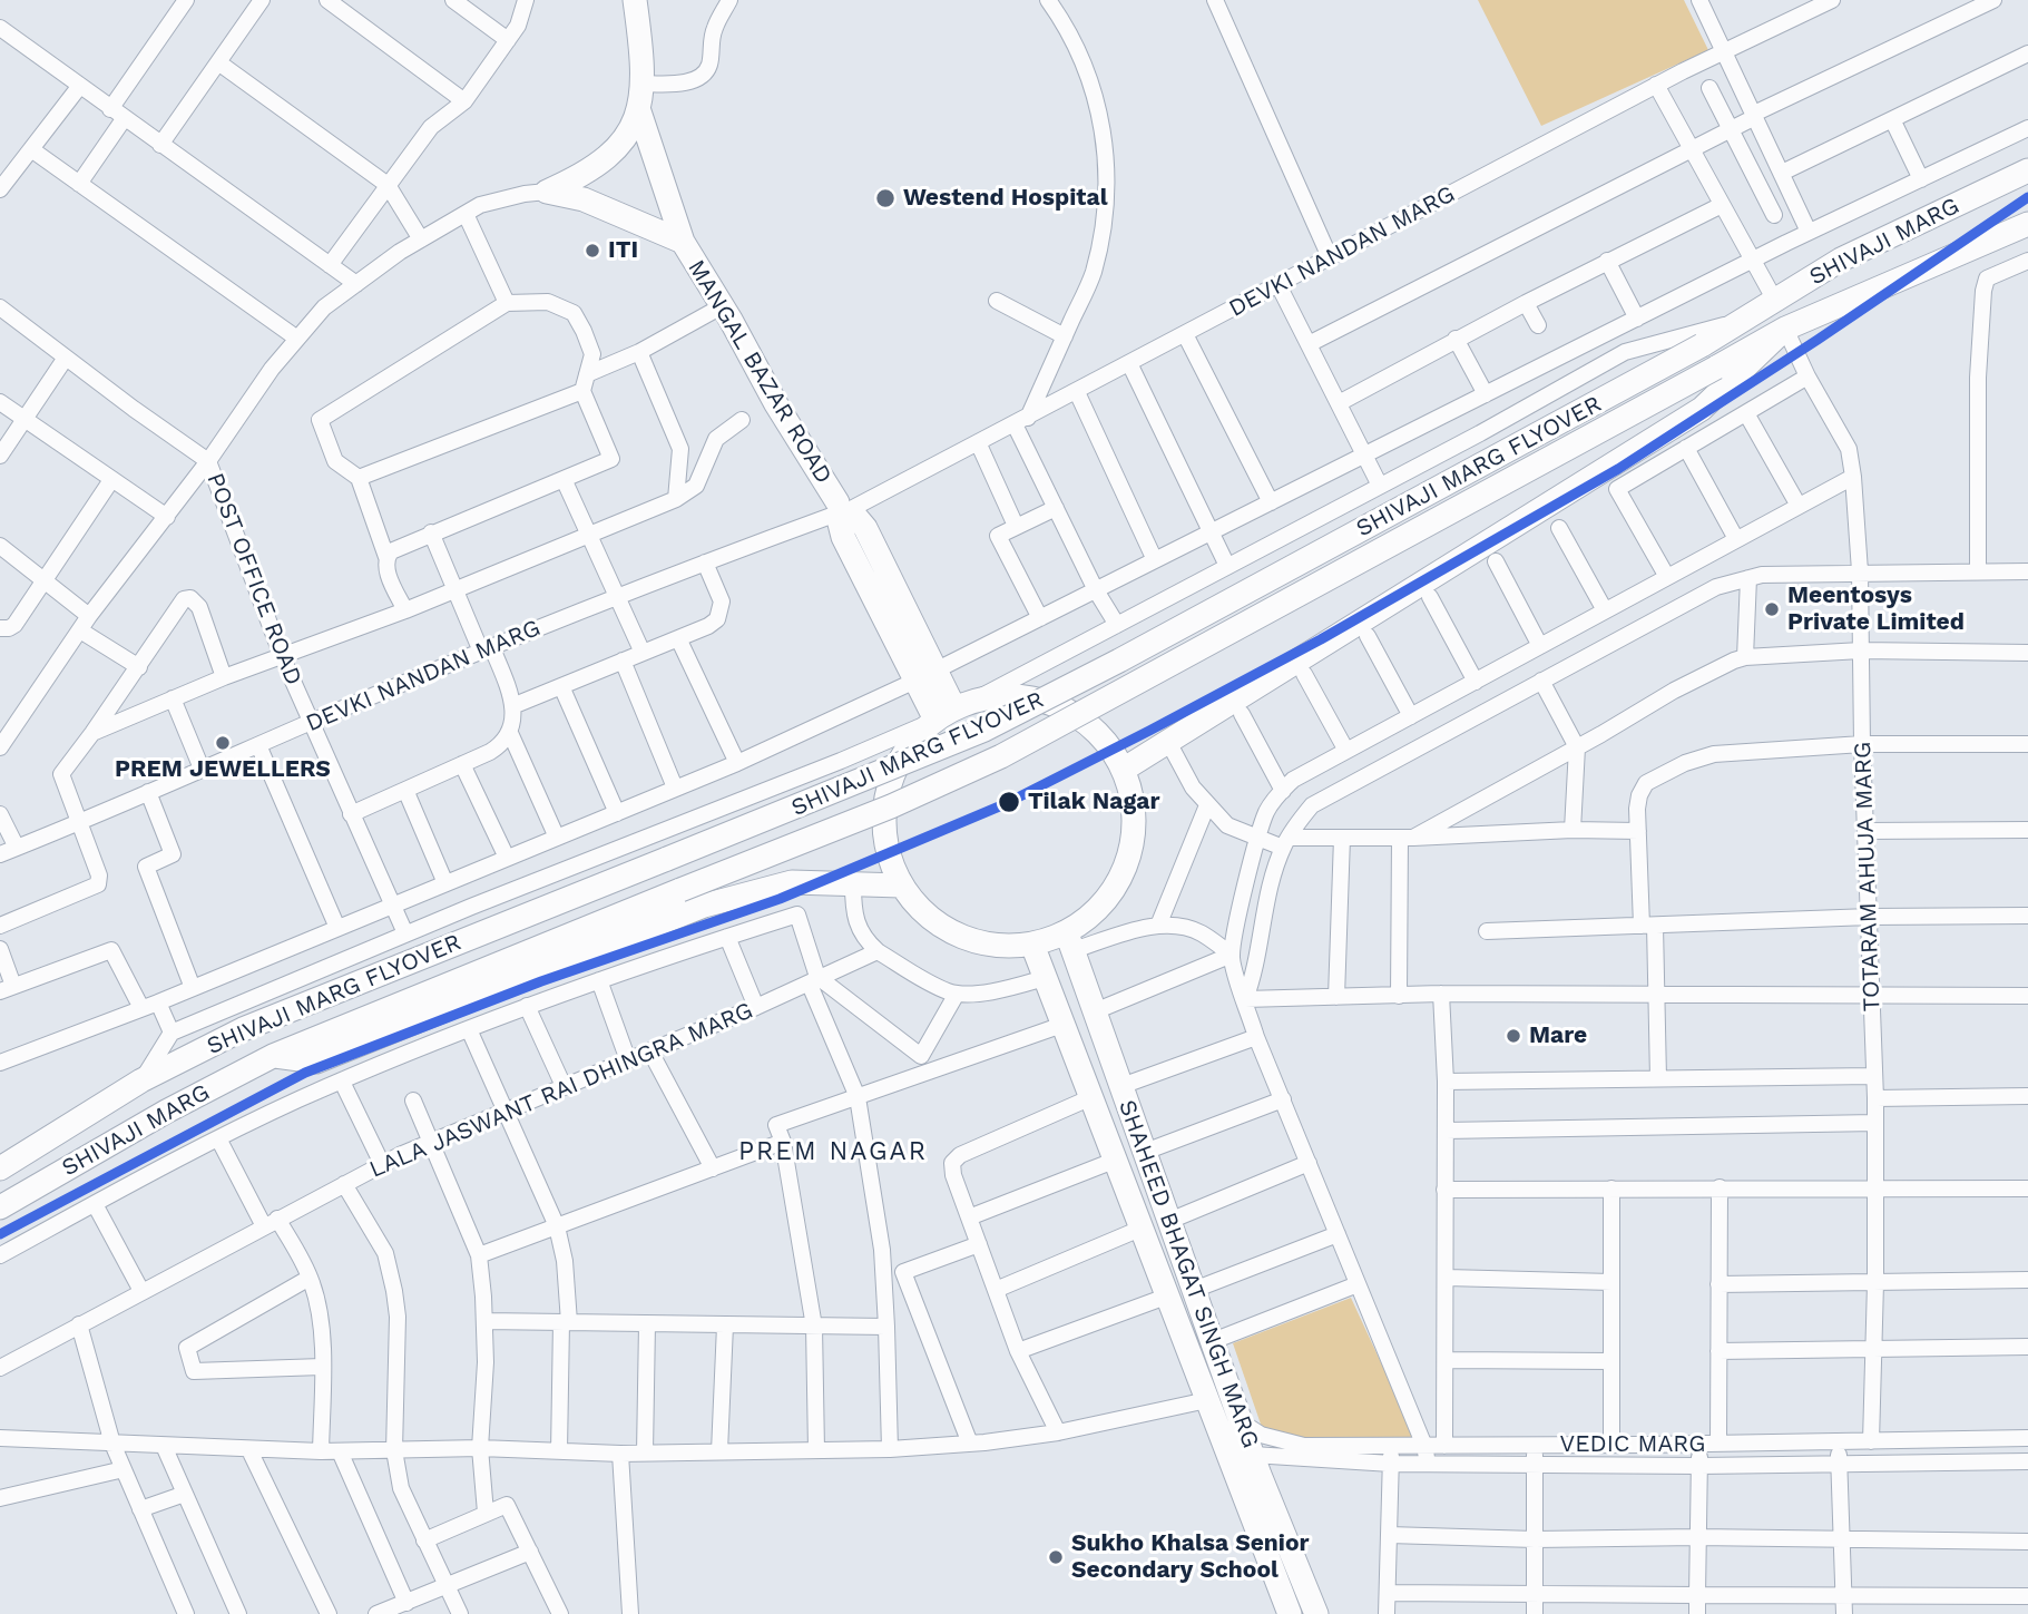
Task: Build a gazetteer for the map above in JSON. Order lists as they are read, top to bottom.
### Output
{
  "streets": {
    "main road": [
      "SHIVAJI MARG",
      "MANGAL BAZAR ROAD",
      "SHIVAJI MARG FLYOVER",
      "SHAHEED BHAGAT SINGH MARG"
    ],
    "street": [
      "DEVKI NANDAN MARG",
      "POST OFFICE ROAD",
      "TOTARAM AHUJA MARG",
      "LALA JASWANT RAI DHINGRA MARG",
      "VEDIC MARG"
    ]
  },
  "crossings": [
    ["SHIVAJI MARG", "SHIVAJI MARG FLYOVER"],
    ["SHIVAJI MARG", "TOTARAM AHUJA MARG"],
    ["DEVKI NANDAN MARG", "MANGAL BAZAR ROAD"],
    ["DEVKI NANDAN MARG", "POST OFFICE ROAD"],
    ["MANGAL BAZAR ROAD", "SHAHEED BHAGAT SINGH MARG"],
    ["SHIVAJI MARG FLYOVER", "TOTARAM AHUJA MARG"],
    ["TOTARAM AHUJA MARG", "VEDIC MARG"],
    ["SHAHEED BHAGAT SINGH MARG", "VEDIC MARG"]
  ],
  "districts": ["PREM NAGAR"],
  "places": [
    "Westend Hospital",
    "ITI",
    "Meentosys Private Limited",
    "PREM JEWELLERS",
    "Tilak Nagar",
    "Mare",
    "Sukho Khalsa Senior Secondary School"
  ]
}
